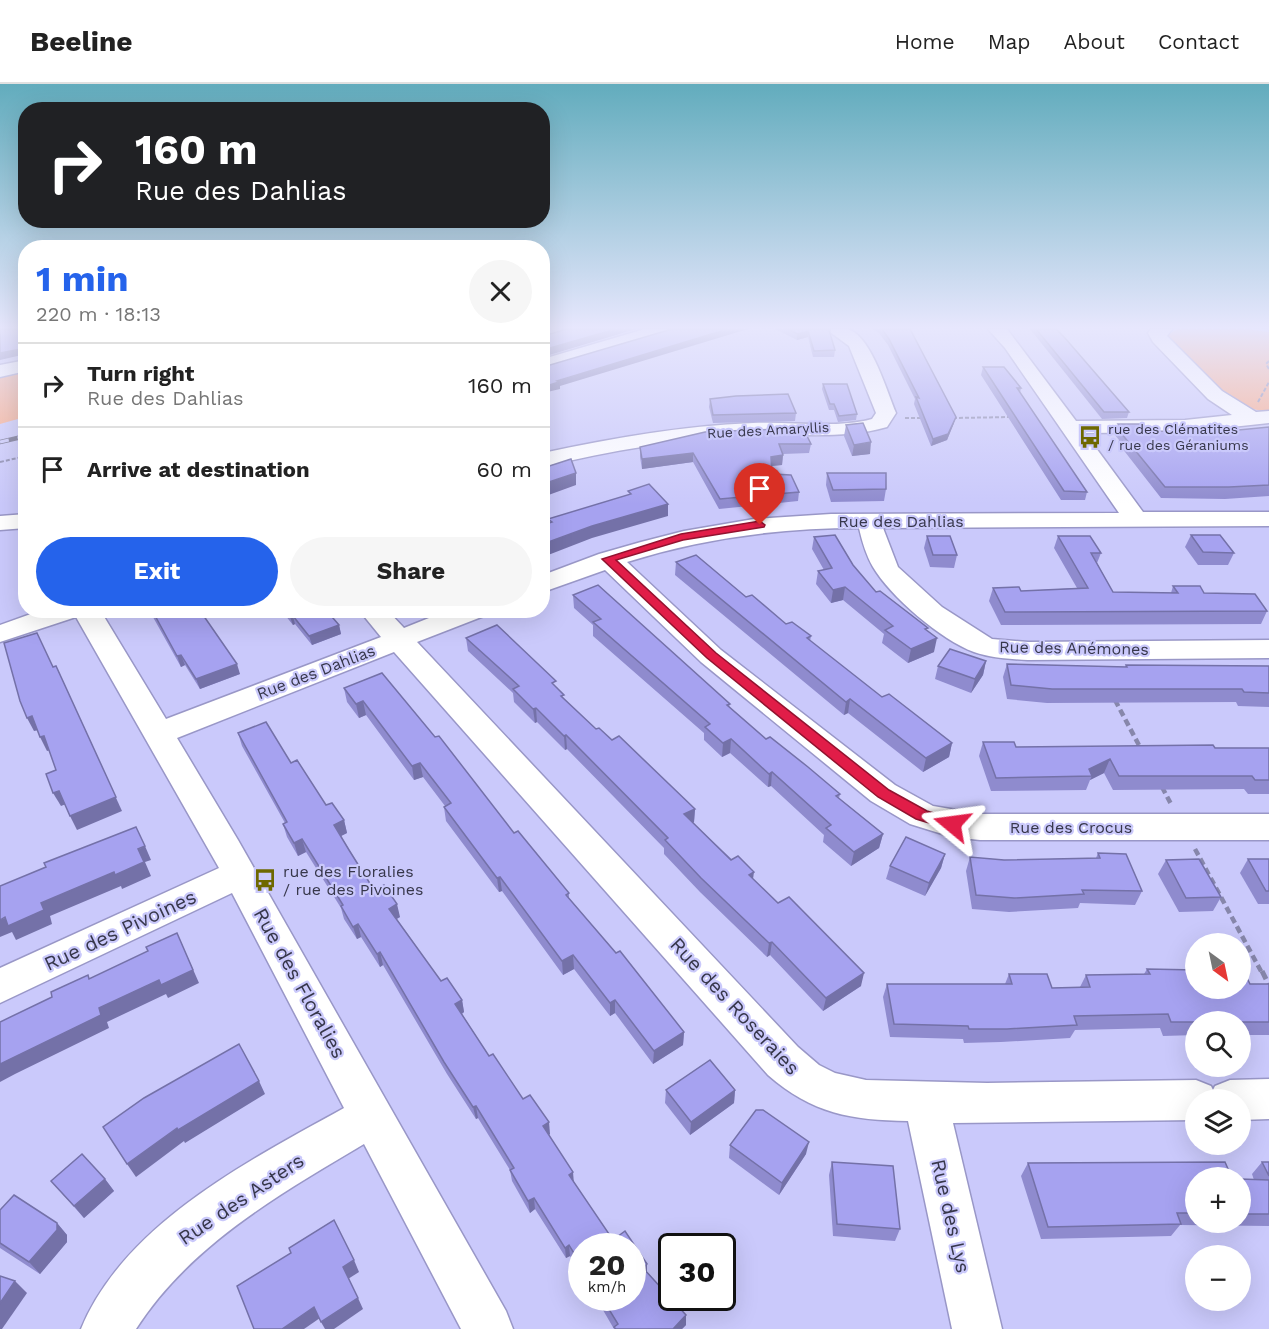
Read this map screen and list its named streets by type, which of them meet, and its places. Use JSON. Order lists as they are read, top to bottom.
{
  "streets": {
    "street": [
      "Rue des Amaryllis",
      "Rue des Dahlias",
      "Rue des Anémones",
      "Rue des Crocus",
      "Rue des Pivoines",
      "Rue des Floralies",
      "Rue des Roseraies",
      "Rue des Asters",
      "Rue des Lys"
    ]
  },
  "crossings": [
    ["Rue des Dahlias", "Rue des Anémones"],
    ["Rue des Dahlias", "Rue des Crocus"],
    ["Rue des Dahlias", "Rue des Floralies"],
    ["Rue des Dahlias", "Rue des Roseraies"],
    ["Rue des Pivoines", "Rue des Floralies"],
    ["Rue des Floralies", "Rue des Asters"],
    ["Rue des Roseraies", "Rue des Lys"]
  ],
  "places": {
    "bus stop": ["rue des Clématites / rue des Géraniums", "rue des Floralies / rue des Pivoines"]
  },
  "north": "bottom right",
  "page": {
    "header": "Beeline",
    "nav": [
      "Home",
      "Map",
      "About",
      "Contact"
    ],
    "turn": ["160 m", "Rue des Dahlias"],
    "heading": ["1 min", "220 m · 18:13"],
    "list": [
      {
        "name": "Turn right",
        "note": "Rue des Dahlias",
        "value": "160 m"
      },
      {
        "name": "Arrive at destination",
        "value": "60 m"
      }
    ],
    "buttons": ["Exit", "Share"],
    "map_buttons": ["+", "−"],
    "speed": "20 km/h",
    "limit": "30"
  }
}
